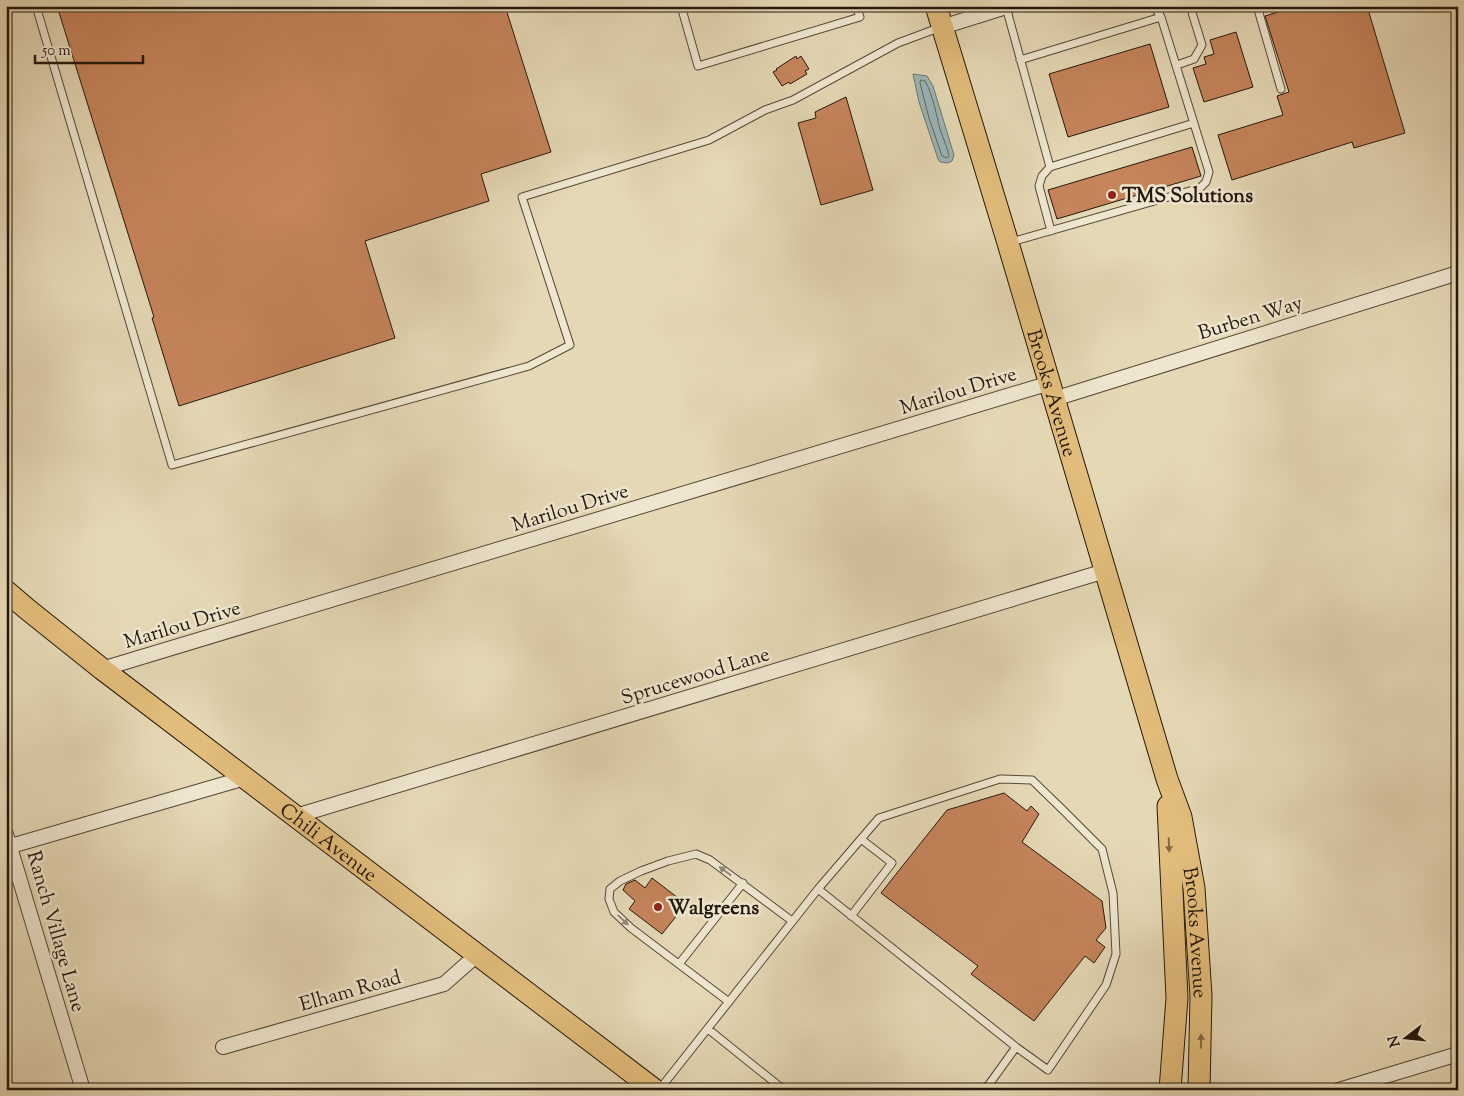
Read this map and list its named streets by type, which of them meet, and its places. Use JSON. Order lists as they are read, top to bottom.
{
  "streets": {
    "main road": ["Brooks Avenue", "Chili Avenue"],
    "street": [
      "Burben Way",
      "Marilou Drive",
      "Sprucewood Lane",
      "Ranch Village Lane",
      "Elham Road"
    ]
  },
  "crossings": [
    ["Burben Way", "Marilou Drive"],
    ["Burben Way", "Brooks Avenue"],
    ["Marilou Drive", "Brooks Avenue"],
    ["Marilou Drive", "Chili Avenue"],
    ["Brooks Avenue", "Sprucewood Lane"],
    ["Sprucewood Lane", "Chili Avenue"],
    ["Chili Avenue", "Ranch Village Lane"],
    ["Chili Avenue", "Elham Road"]
  ],
  "places": ["TMS Solutions", "Walgreens"],
  "scale_bar": "50 m",
  "north": "left"
}
